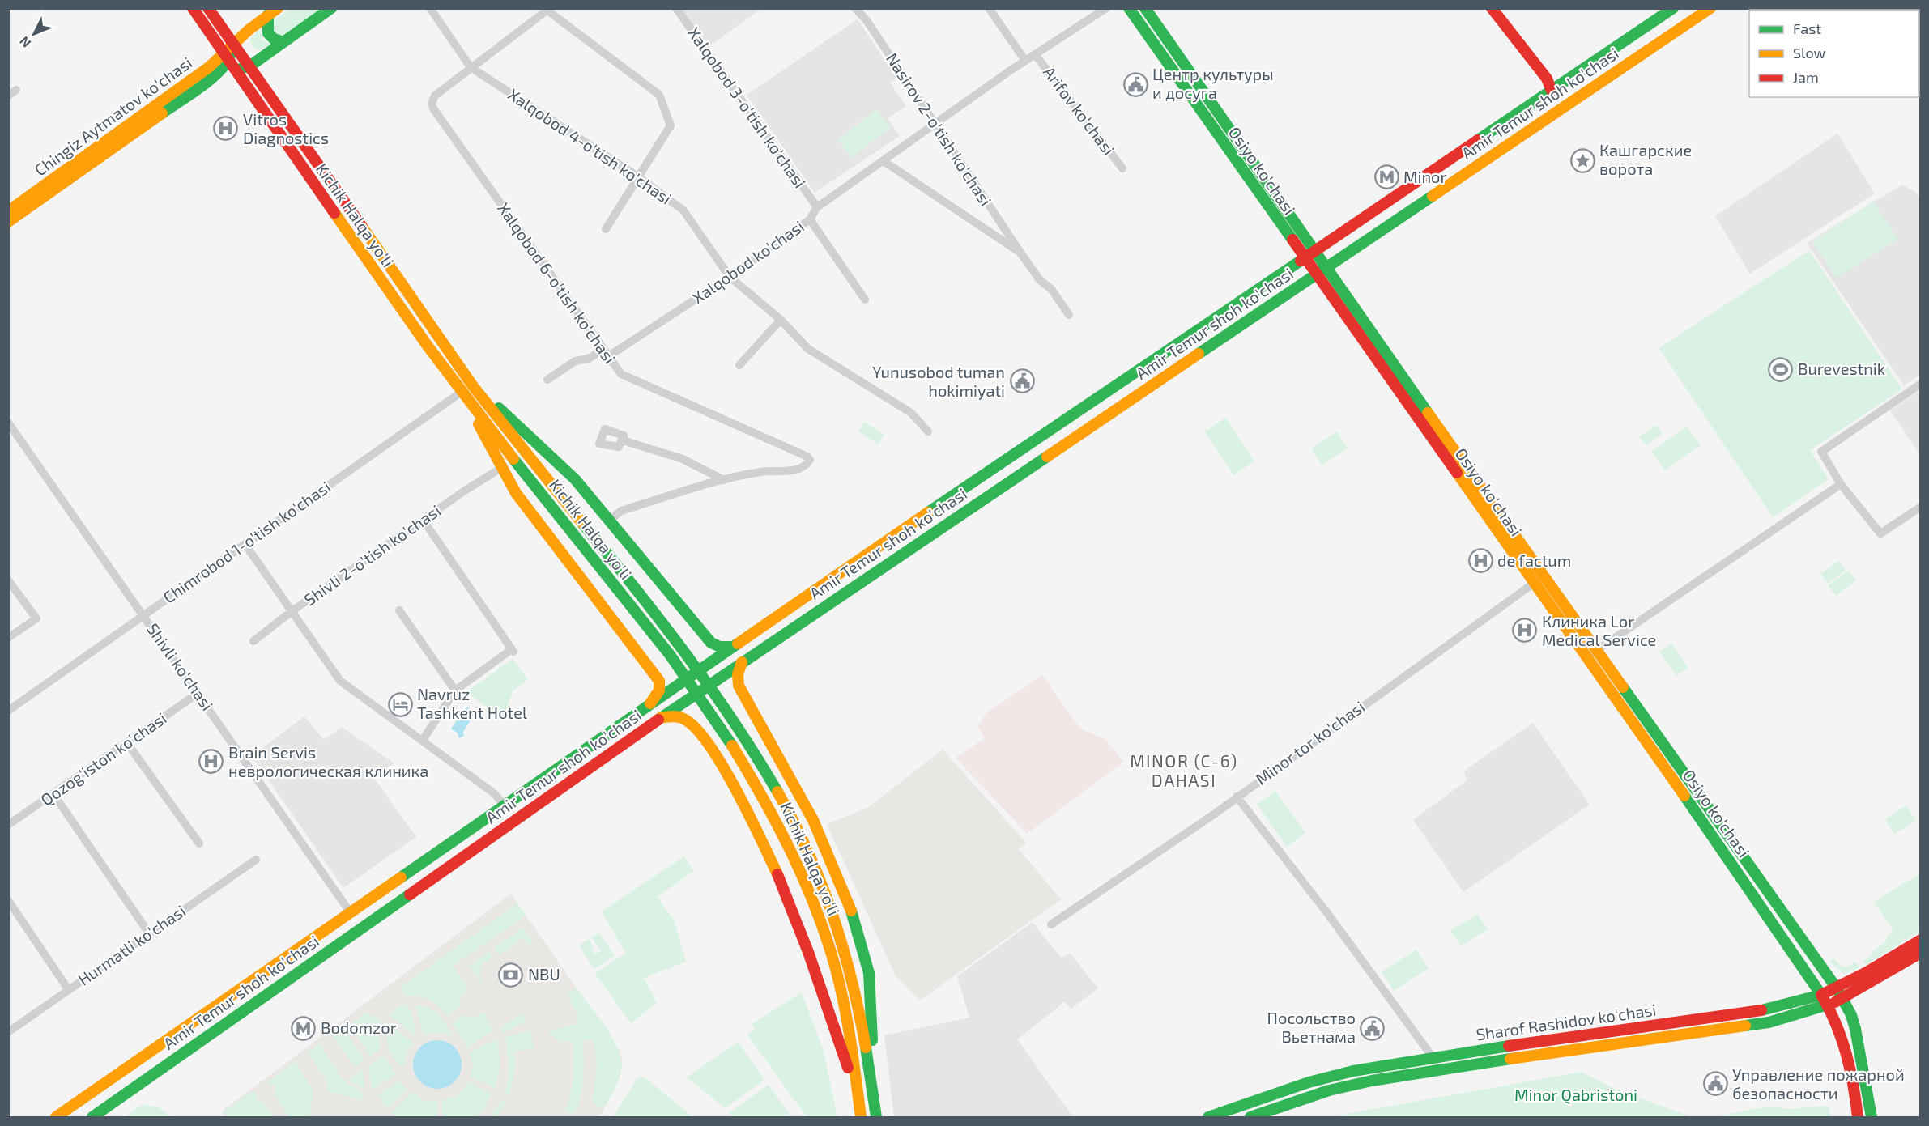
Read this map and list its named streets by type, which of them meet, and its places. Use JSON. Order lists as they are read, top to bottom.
{
  "streets": {
    "main road": [
      "Amir Temur shoh ko'chasi",
      "Chingiz Aytmatov ko'chasi",
      "Osiyo ko'chasi",
      "Kichik Halqa yo'li",
      "Sharof Rashidov ko'chasi"
    ],
    "street": [
      "Xalqobod 3-o'tish ko'chasi",
      "Arifov ko‘chasi",
      "Nasirov 2-o'tish ko'chasi",
      "Xalqobod 4-o'tish ko'chasi",
      "Xalqobod ko'chasi",
      "Xalqobod 6-o'tish ko'chasi",
      "Chimrobod 1-o'tish ko'chasi",
      "Shivli 2-o'tish ko'chasi",
      "Shivli ko'chasi",
      "Minor tor ko'chasi",
      "Qozog'iston ko'chasi",
      "Hurmatli ko'chasi"
    ]
  },
  "crossings": [
    ["Amir Temur shoh ko'chasi", "Osiyo ko'chasi"],
    ["Amir Temur shoh ko'chasi", "Shivli ko'chasi"],
    ["Xalqobod 3-o'tish ko'chasi", "Xalqobod ko'chasi"],
    ["Arifov ko‘chasi", "Xalqobod ko'chasi"],
    ["Chingiz Aytmatov ko'chasi", "Kichik Halqa yo'li"],
    ["Nasirov 2-o'tish ko'chasi", "Xalqobod ko'chasi"],
    ["Xalqobod 4-o'tish ko'chasi", "Xalqobod ko'chasi"],
    ["Xalqobod 4-o'tish ko'chasi", "Xalqobod 6-o'tish ko'chasi"],
    ["Osiyo ko'chasi", "Minor tor ko'chasi"],
    ["Osiyo ko'chasi", "Sharof Rashidov ko'chasi"],
    ["Kichik Halqa yo'li", "Chimrobod 1-o'tish ko'chasi"],
    ["Xalqobod ko'chasi", "Xalqobod 6-o'tish ko'chasi"],
    ["Chimrobod 1-o'tish ko'chasi", "Shivli ko'chasi"],
    ["Shivli ko'chasi", "Qozog'iston ko'chasi"]
  ],
  "districts": ["MINOR (C-6) DAHASI"],
  "parks": ["Minor Qabristoni"],
  "places": {
    "public building": [
      "Центр культуры и досуга",
      "Yunusobod tuman hokimiyati",
      "Посольство Вьетнама",
      "Управление пожарной безопасности"
    ],
    "hospital": [
      "Vitros Diagnostics",
      "de factum",
      "Клиника Lor Medical Service",
      "Brain Servis неврологическая клиника"
    ],
    "place": ["Кашгарские ворота"],
    "metro station": ["Minor", "Bodomzor"],
    "sports": ["Burevestnik"],
    "hotel": ["Navruz Tashkent Hotel"],
    "bank": ["NBU"]
  },
  "legend": ["Fast", "Slow", "Jam"],
  "north": "bottom left"
}
